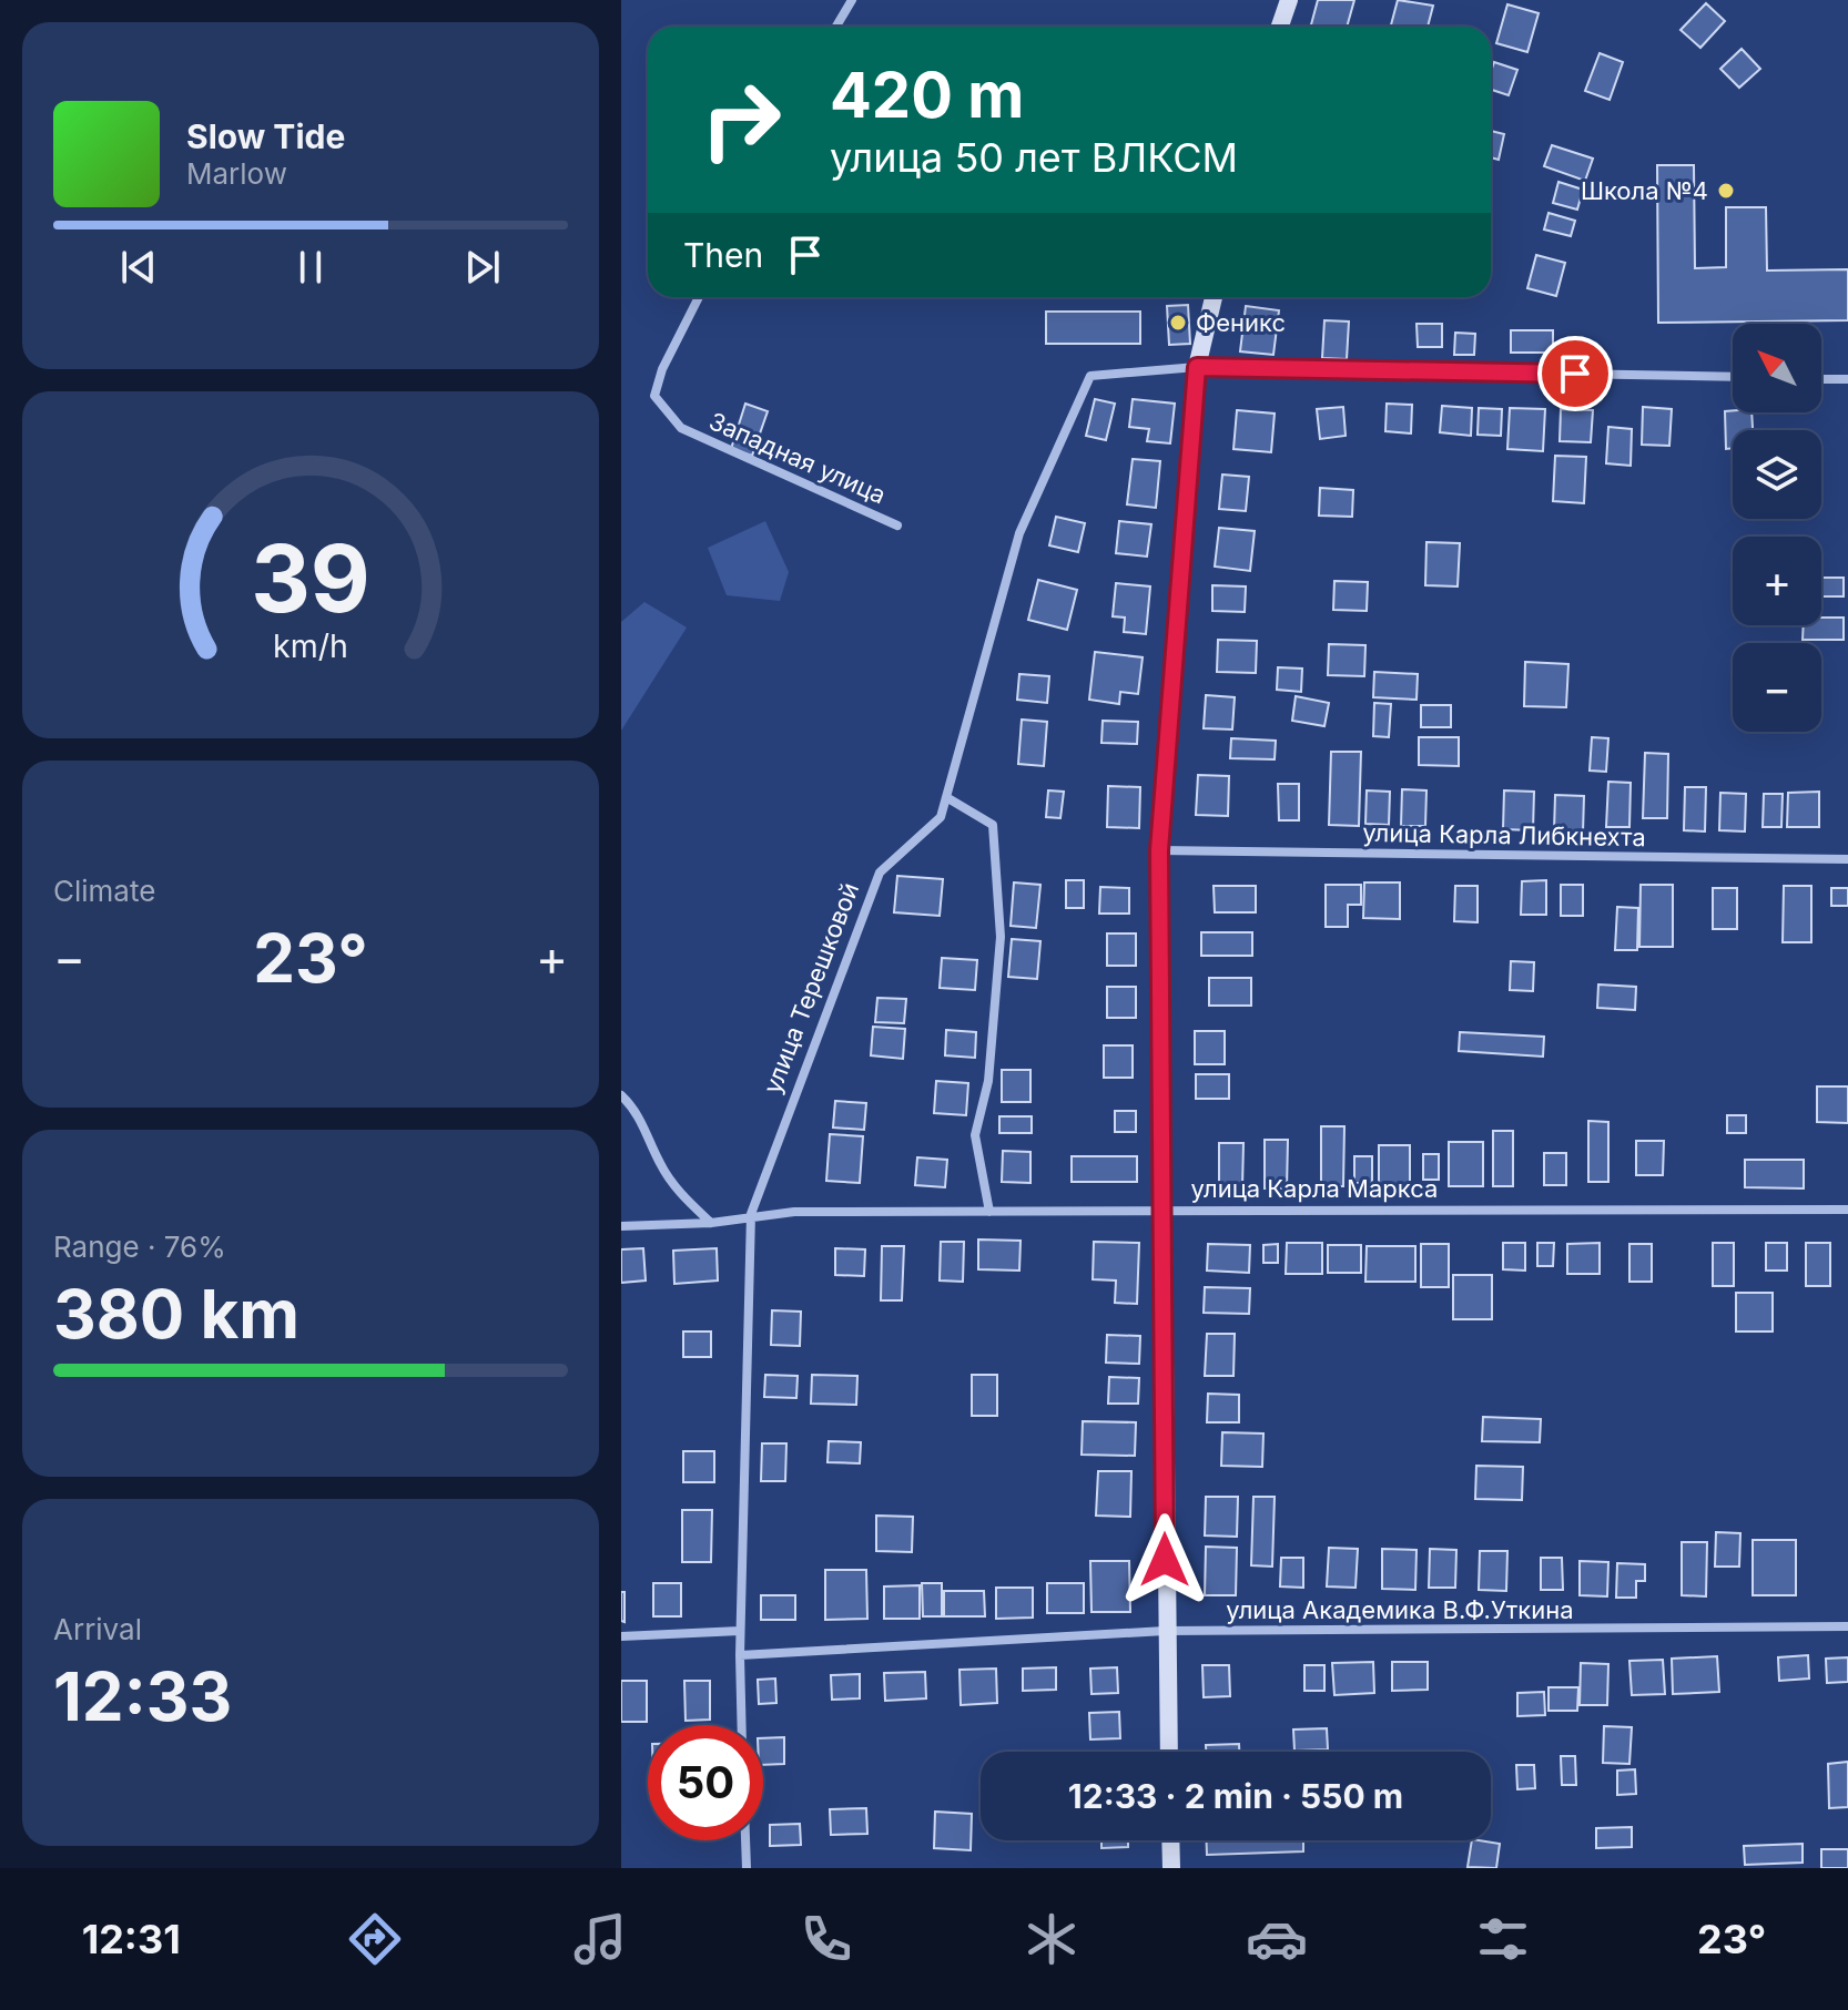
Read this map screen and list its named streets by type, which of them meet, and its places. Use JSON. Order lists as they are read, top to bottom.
{
  "streets": {
    "street": [
      "Западная улица",
      "улица Карла Либкнехта",
      "улица Терешковой",
      "улица Карла Маркса",
      "улица Академика В.Ф.Уткина"
    ]
  },
  "crossings": [
    ["улица Терешковой", "улица Карла Маркса"],
    ["улица Терешковой", "улица Академика В.Ф.Уткина"]
  ],
  "places": ["Школа №4", "Феникс"],
  "north": "top left",
  "page": {
    "turn": ["420 m", "улица 50 лет ВЛКСМ"],
    "song": ["Slow Tide", "Marlow"],
    "then": "Then",
    "map_buttons": ["+", "−"],
    "tile": [
      "Climate",
      ["Range · 76%", "380 km"],
      ["Arrival", "12:33"]
    ],
    "heat": ["−", "23°", "+"],
    "limit": "50",
    "trip": "12:33 · 2 min · 550 m",
    "tabs": ["12:31", "23°"],
    "gauge": ["39", "km/h"]
  }
}
